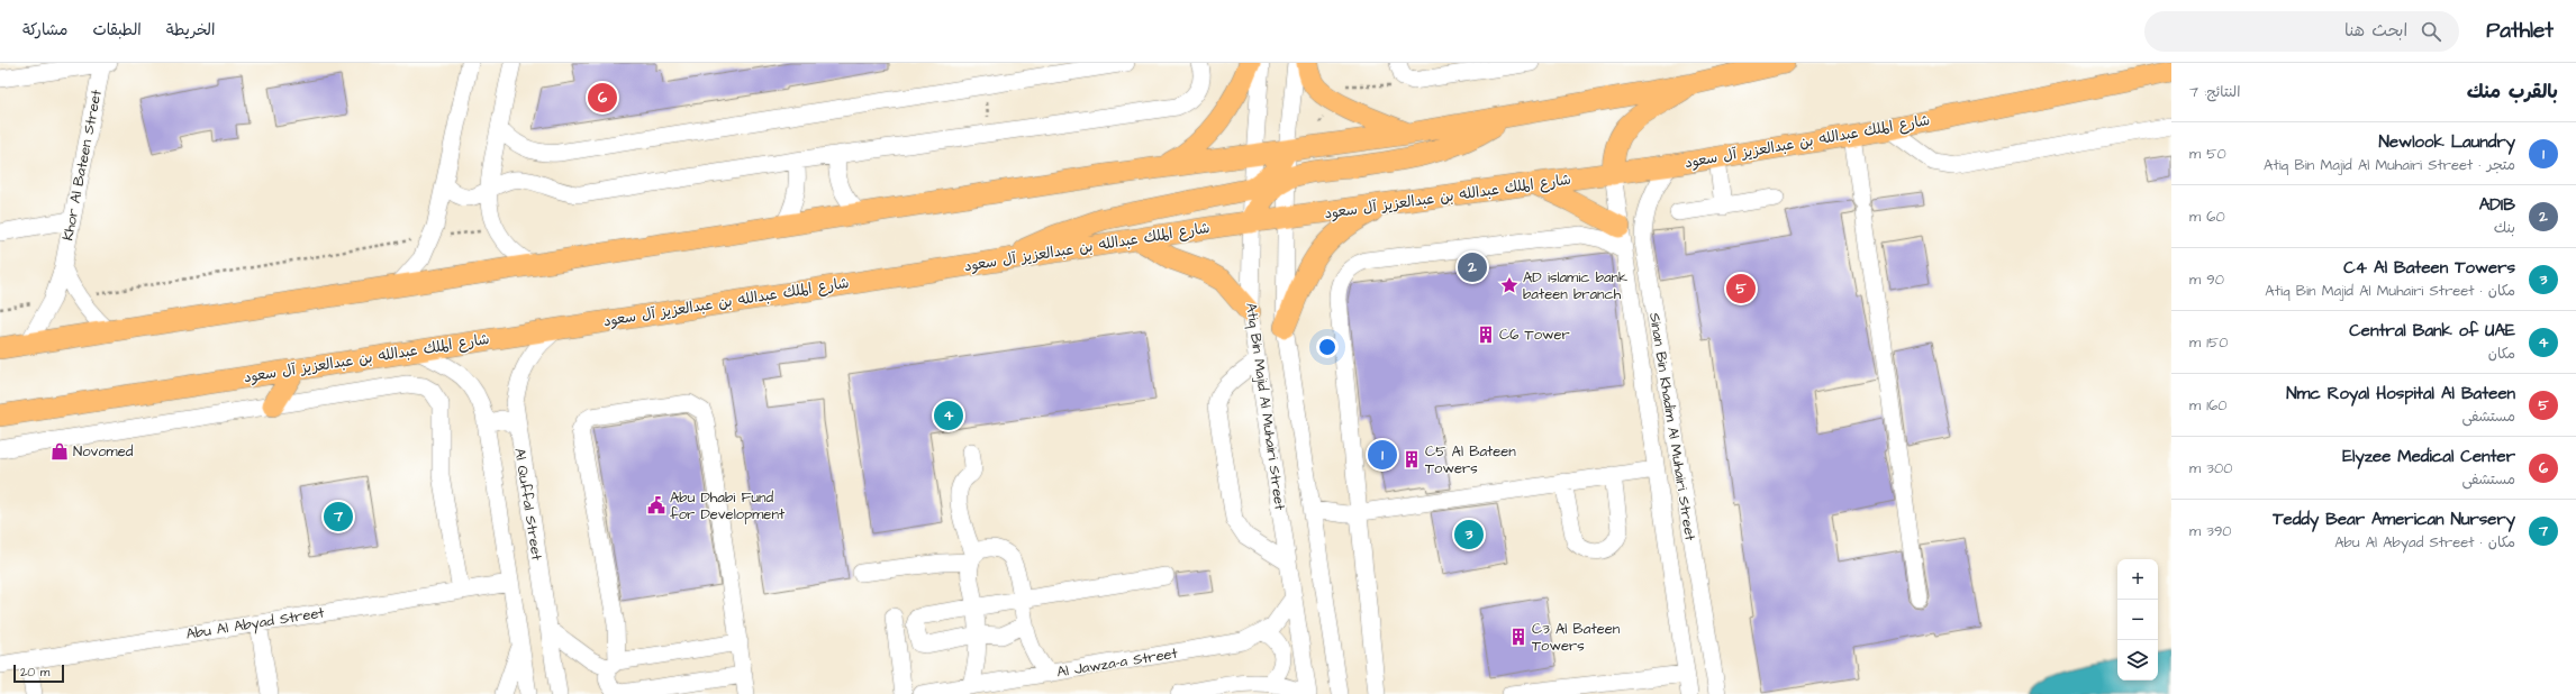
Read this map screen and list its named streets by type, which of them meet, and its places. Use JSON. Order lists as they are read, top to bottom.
{
  "streets": {
    "main road": ["شارع الملك عبدالله بن عبدالعزيز آل سعود"],
    "street": [
      "Khor Al Bateen Street",
      "Atiq Bin Majid Al Muhairi Street",
      "Sinan Bin Khadim Al Muhairi Street",
      "Al Quffal Street",
      "Abu Al Abyad Street",
      "Al Jawza-a Street"
    ]
  },
  "crossings": [
    ["شارع الملك عبدالله بن عبدالعزيز آل سعود", "Atiq Bin Majid Al Muhairi Street"],
    ["شارع الملك عبدالله بن عبدالعزيز آل سعود", "Sinan Bin Khadim Al Muhairi Street"],
    ["شارع الملك عبدالله بن عبدالعزيز آل سعود", "Al Quffal Street"],
    ["Atiq Bin Majid Al Muhairi Street", "Al Jawza-a Street"],
    ["Al Quffal Street", "Abu Al Abyad Street"]
  ],
  "places": {
    "place": ["AD islamic bank bateen branch"],
    "building": ["C6 Tower", "C5 Al Bateen Towers", "C3 Al Bateen Towers"],
    "shop": ["Novomed"],
    "public building": ["Abu Dhabi Fund for Development"]
  },
  "scale_bar": "20 m",
  "page": {
    "header": "Pathlet",
    "search": "ابحث هنا",
    "nav": ["الخريطة", "الطبقات", "مشاركة"],
    "heading": ["بالقرب منك", "النتائج: 7"],
    "pins": [
      "6",
      "2",
      "5",
      "4",
      "1",
      "7",
      "3"
    ],
    "list": [
      {
        "mark": "1",
        "name": "Newlook Laundry",
        "note": "متجر · Atiq Bin Majid Al Muhairi Street",
        "value": "50 m"
      },
      {
        "mark": "2",
        "name": "ADIB",
        "note": "بنك",
        "value": "60 m"
      },
      {
        "mark": "3",
        "name": "C4 Al Bateen Towers",
        "note": "مكان · Atiq Bin Majid Al Muhairi Street",
        "value": "90 m"
      },
      {
        "mark": "4",
        "name": "Central Bank of UAE",
        "note": "مكان",
        "value": "150 m"
      },
      {
        "mark": "5",
        "name": "Nmc Royal Hospital Al Bateen",
        "note": "مستشفى",
        "value": "160 m"
      },
      {
        "mark": "6",
        "name": "Elyzee Medical Center",
        "note": "مستشفى",
        "value": "300 m"
      },
      {
        "mark": "7",
        "name": "Teddy Bear American Nursery",
        "note": "مكان · Abu Al Abyad Street",
        "value": "390 m"
      }
    ],
    "map_buttons": ["+", "−"],
    "scale": "20 m"
  }
}
